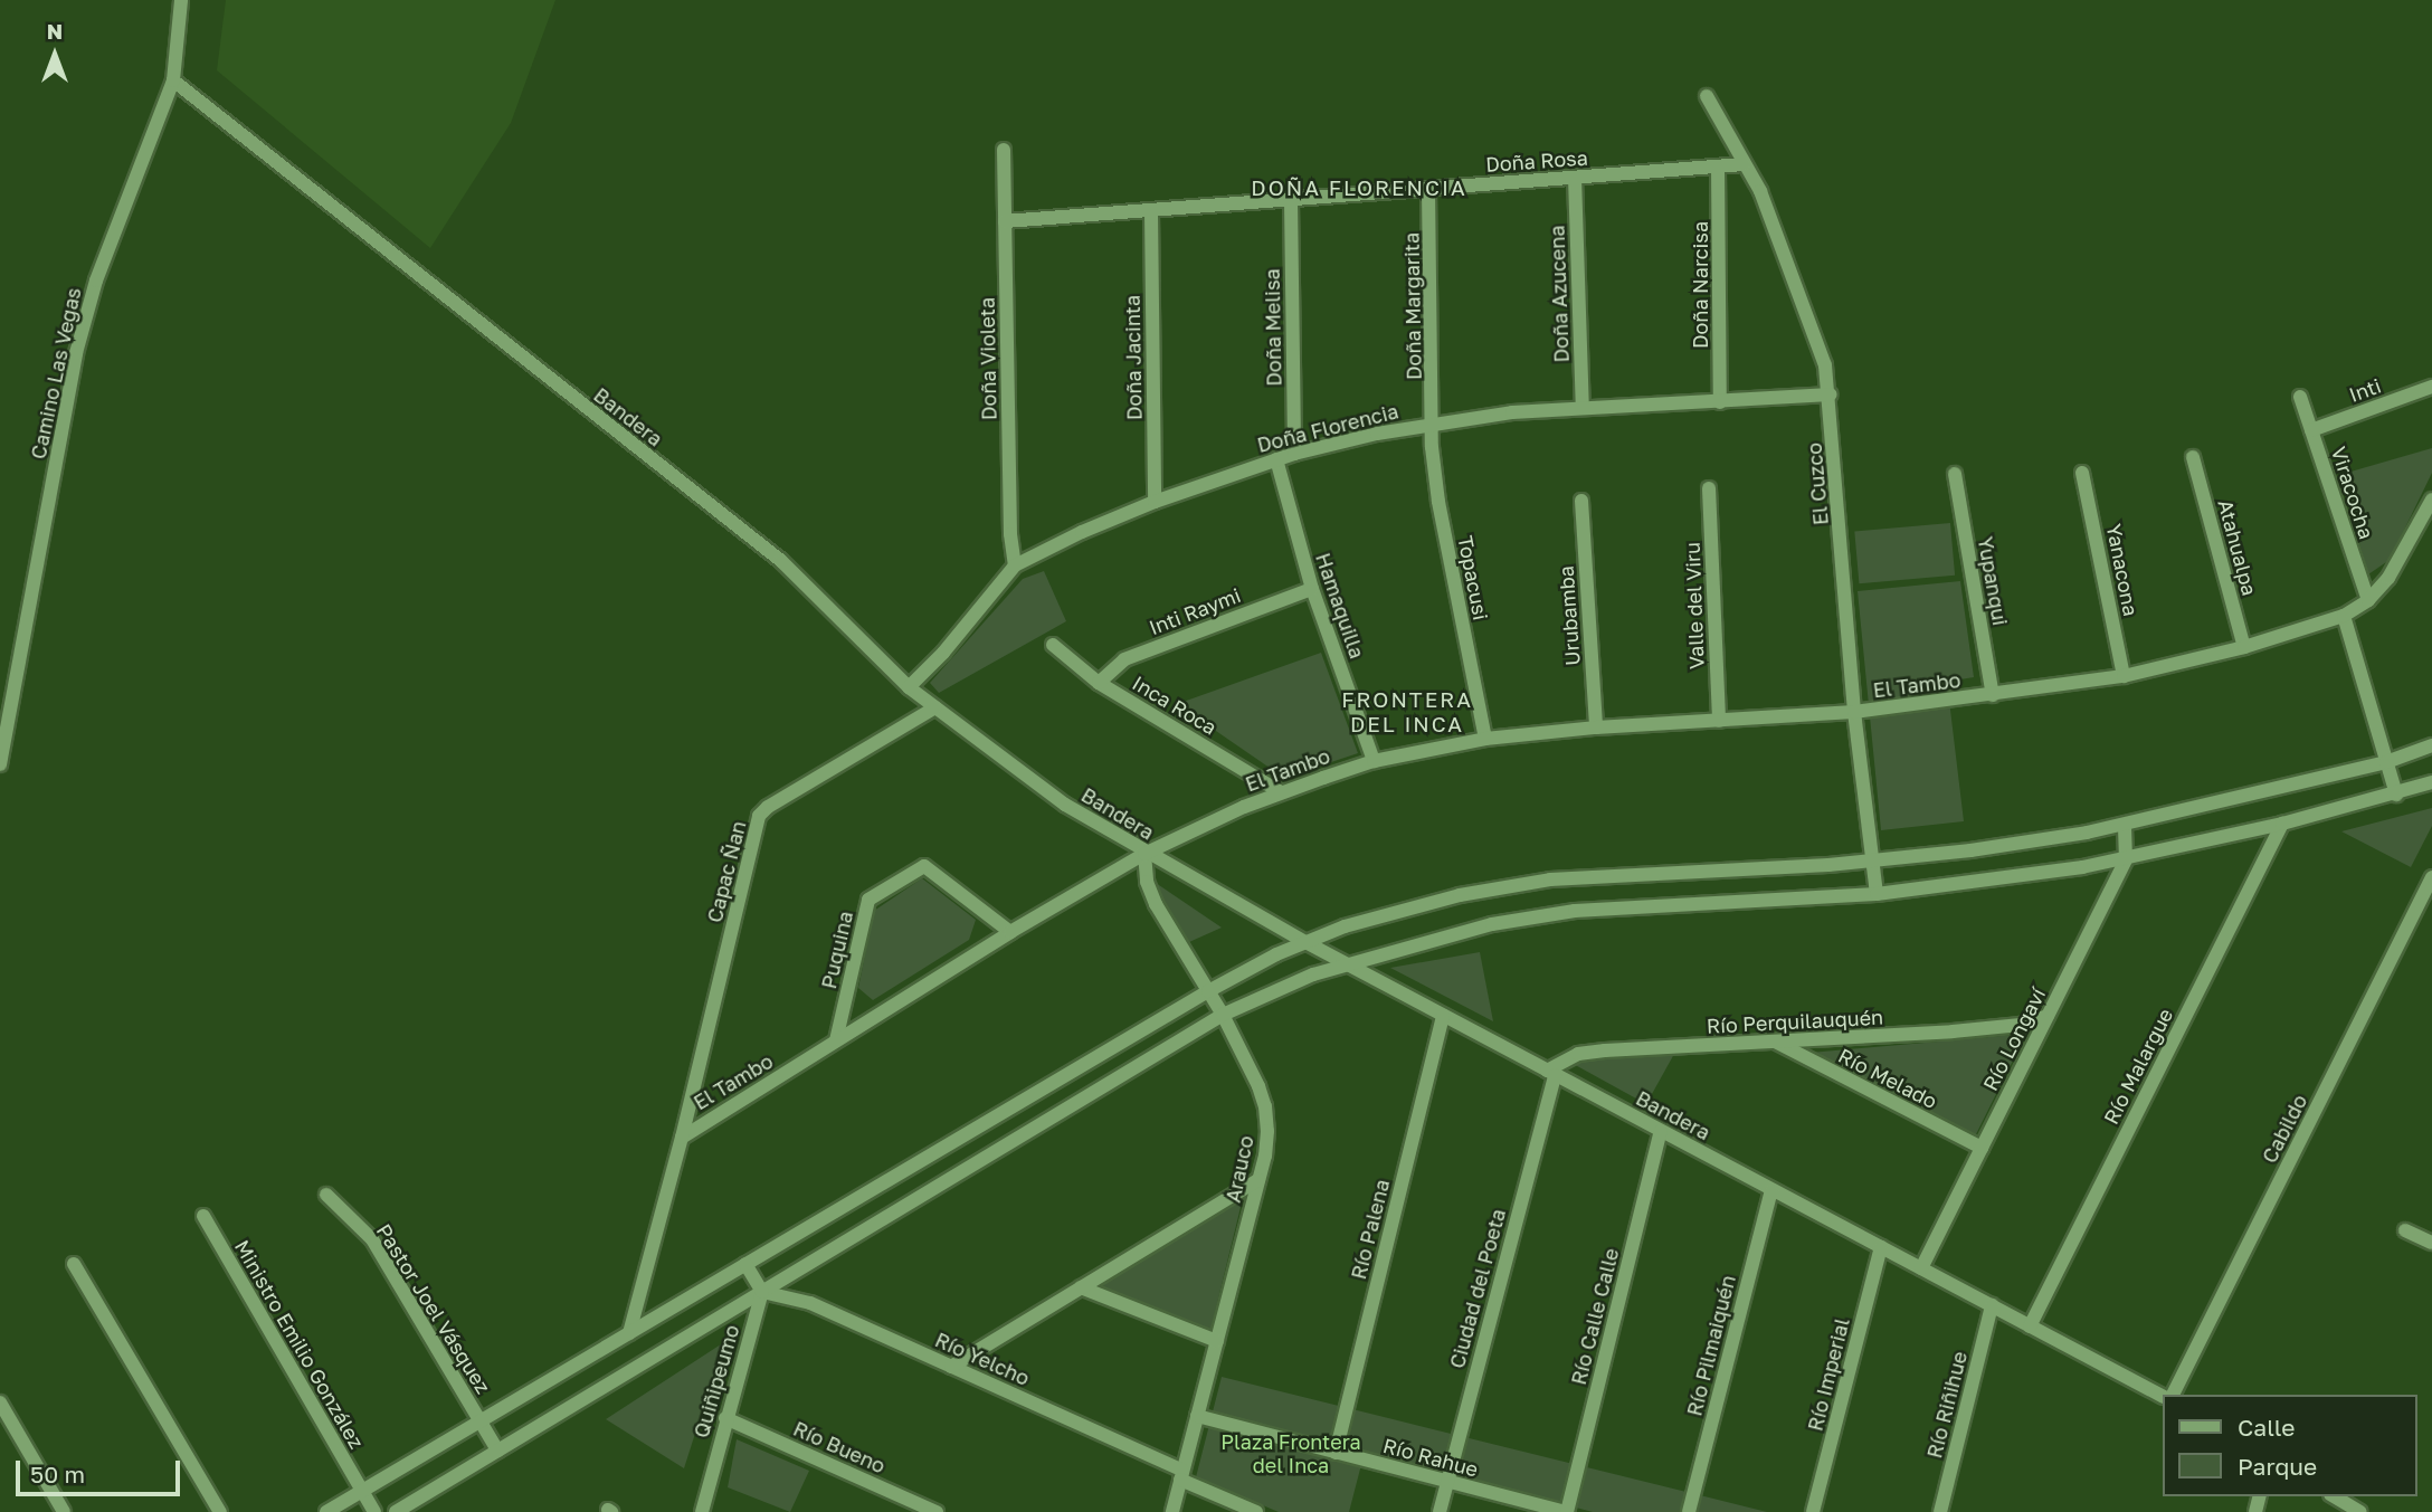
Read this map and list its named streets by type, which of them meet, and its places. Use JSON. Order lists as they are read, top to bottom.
{
  "streets": {
    "street": [
      "Doña Rosa",
      "Doña Narcisa",
      "Doña Azucena",
      "Doña Margarita",
      "Doña Melisa",
      "Doña Jacinta",
      "Doña Violeta",
      "Camino Las Vegas",
      "Inti",
      "Bandera",
      "Doña Florencia",
      "El Cuzco",
      "Viracocha",
      "Atahualpa",
      "Yanacona",
      "Topacusi",
      "Yupanqui",
      "Hamaquilla",
      "Valle del Viru",
      "Inti Raymi",
      "Urubamba",
      "El Tambo",
      "Inca Roca",
      "Capac Ñan",
      "Puquina",
      "Río Perquilauquén",
      "Río Longaví",
      "Río Malargue",
      "Río Melado",
      "Cabildo",
      "Arauco",
      "Río Palena",
      "Ciudad del Poeta",
      "Pastor Joel Vásquez",
      "Río Calle Calle",
      "Ministro Emilio González",
      "Río Pilmaiquén",
      "Río Yelcho",
      "Río Imperial",
      "Quiñipeumo",
      "Río Riñihue",
      "Río Bueno",
      "Río Rahue"
    ]
  },
  "crossings": [
    ["Doña Rosa", "Doña Narcisa"],
    ["Doña Rosa", "Doña Azucena"],
    ["Doña Rosa", "Doña Margarita"],
    ["Doña Rosa", "Doña Melisa"],
    ["Doña Rosa", "Doña Jacinta"],
    ["Doña Rosa", "Doña Violeta"],
    ["Doña Rosa", "El Cuzco"],
    ["Doña Narcisa", "Doña Florencia"],
    ["Doña Azucena", "Doña Florencia"],
    ["Doña Margarita", "Doña Florencia"],
    ["Doña Margarita", "Topacusi"],
    ["Doña Melisa", "Doña Florencia"],
    ["Doña Jacinta", "Doña Florencia"],
    ["Doña Violeta", "Doña Florencia"],
    ["Camino Las Vegas", "Bandera"],
    ["Inti", "Viracocha"],
    ["Bandera", "Doña Florencia"],
    ["Bandera", "El Tambo"],
    ["Bandera", "Capac Ñan"],
    ["Bandera", "Río Perquilauquén"],
    ["Bandera", "Río Longaví"],
    ["Bandera", "Río Malargue"],
    ["Bandera", "Arauco"],
    ["Bandera", "Río Palena"],
    ["Bandera", "Ciudad del Poeta"],
    ["Bandera", "Río Calle Calle"],
    ["Bandera", "Río Pilmaiquén"],
    ["Bandera", "Río Imperial"],
    ["Bandera", "Río Riñihue"],
    ["Doña Florencia", "El Cuzco"],
    ["Doña Florencia", "Topacusi"],
    ["Doña Florencia", "Hamaquilla"],
    ["El Cuzco", "El Tambo"],
    ["Viracocha", "El Tambo"],
    ["Atahualpa", "El Tambo"],
    ["Yanacona", "El Tambo"],
    ["Topacusi", "El Tambo"],
    ["Yupanqui", "El Tambo"],
    ["Hamaquilla", "Inti Raymi"],
    ["Hamaquilla", "El Tambo"],
    ["Valle del Viru", "El Tambo"],
    ["Inti Raymi", "Inca Roca"],
    ["Urubamba", "El Tambo"],
    ["El Tambo", "Inca Roca"],
    ["El Tambo", "Capac Ñan"],
    ["El Tambo", "Puquina"],
    ["El Tambo", "Arauco"],
    ["Río Perquilauquén", "Río Longaví"],
    ["Río Perquilauquén", "Río Melado"],
    ["Río Perquilauquén", "Ciudad del Poeta"],
    ["Río Longaví", "Río Melado"],
    ["Arauco", "Río Yelcho"],
    ["Arauco", "Río Rahue"],
    ["Río Palena", "Río Rahue"],
    ["Ciudad del Poeta", "Río Rahue"],
    ["Río Calle Calle", "Río Rahue"],
    ["Río Yelcho", "Quiñipeumo"],
    ["Quiñipeumo", "Río Bueno"]
  ],
  "districts": ["DOÑA FLORENCIA", "FRONTERA DEL INCA"],
  "parks": ["Plaza Frontera del Inca"],
  "legend": ["Calle", "Parque"],
  "scale_bar": "50 m",
  "north": "top"
}
